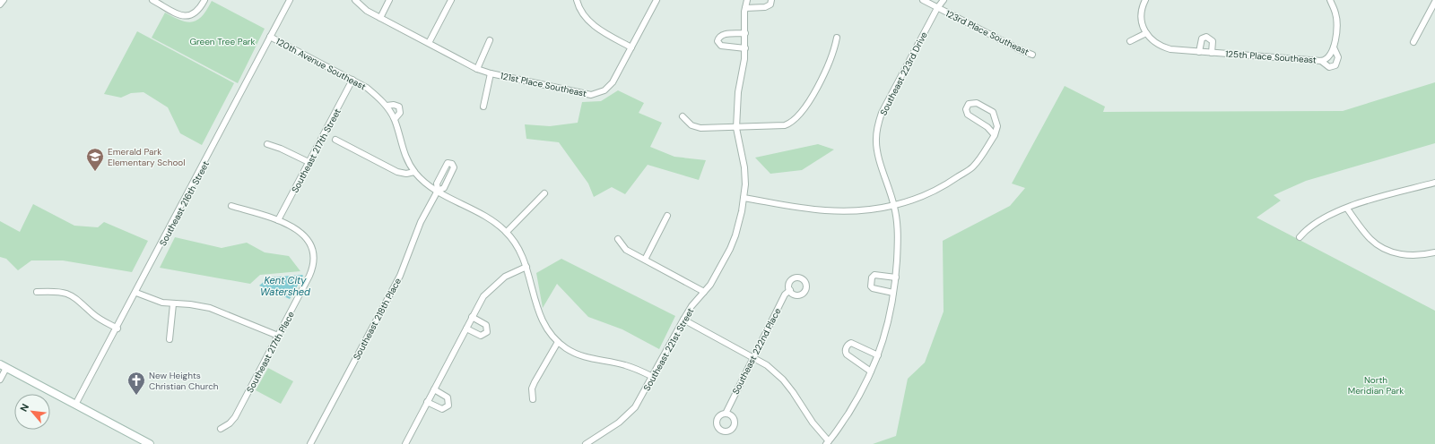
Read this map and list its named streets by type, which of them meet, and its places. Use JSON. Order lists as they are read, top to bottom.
{
  "streets": {
    "street": [
      "123rd Place Southeast",
      "125th Place Southeast",
      "120th Avenue Southeast",
      "Southeast 223rd Drive",
      "121st Place Southeast",
      "Southeast 217th Street",
      "Southeast 216th Street",
      "Southeast 218th Place",
      "Southeast 221st Street",
      "Southeast 222nd Place",
      "Southeast 217th Place"
    ]
  },
  "crossings": [
    ["123rd Place Southeast", "Southeast 223rd Drive"],
    ["120th Avenue Southeast", "Southeast 217th Street"],
    ["120th Avenue Southeast", "Southeast 216th Street"],
    ["120th Avenue Southeast", "Southeast 218th Place"],
    ["120th Avenue Southeast", "Southeast 221st Street"],
    ["Southeast 217th Street", "Southeast 217th Place"]
  ],
  "water": ["Kent City Watershed"],
  "parks": ["Green Tree Park", "North Meridian Park"],
  "places": {
    "school or university": ["Emerald Park Elementary School"],
    "church": ["New Heights Christian Church"]
  },
  "north": "top left"
}
